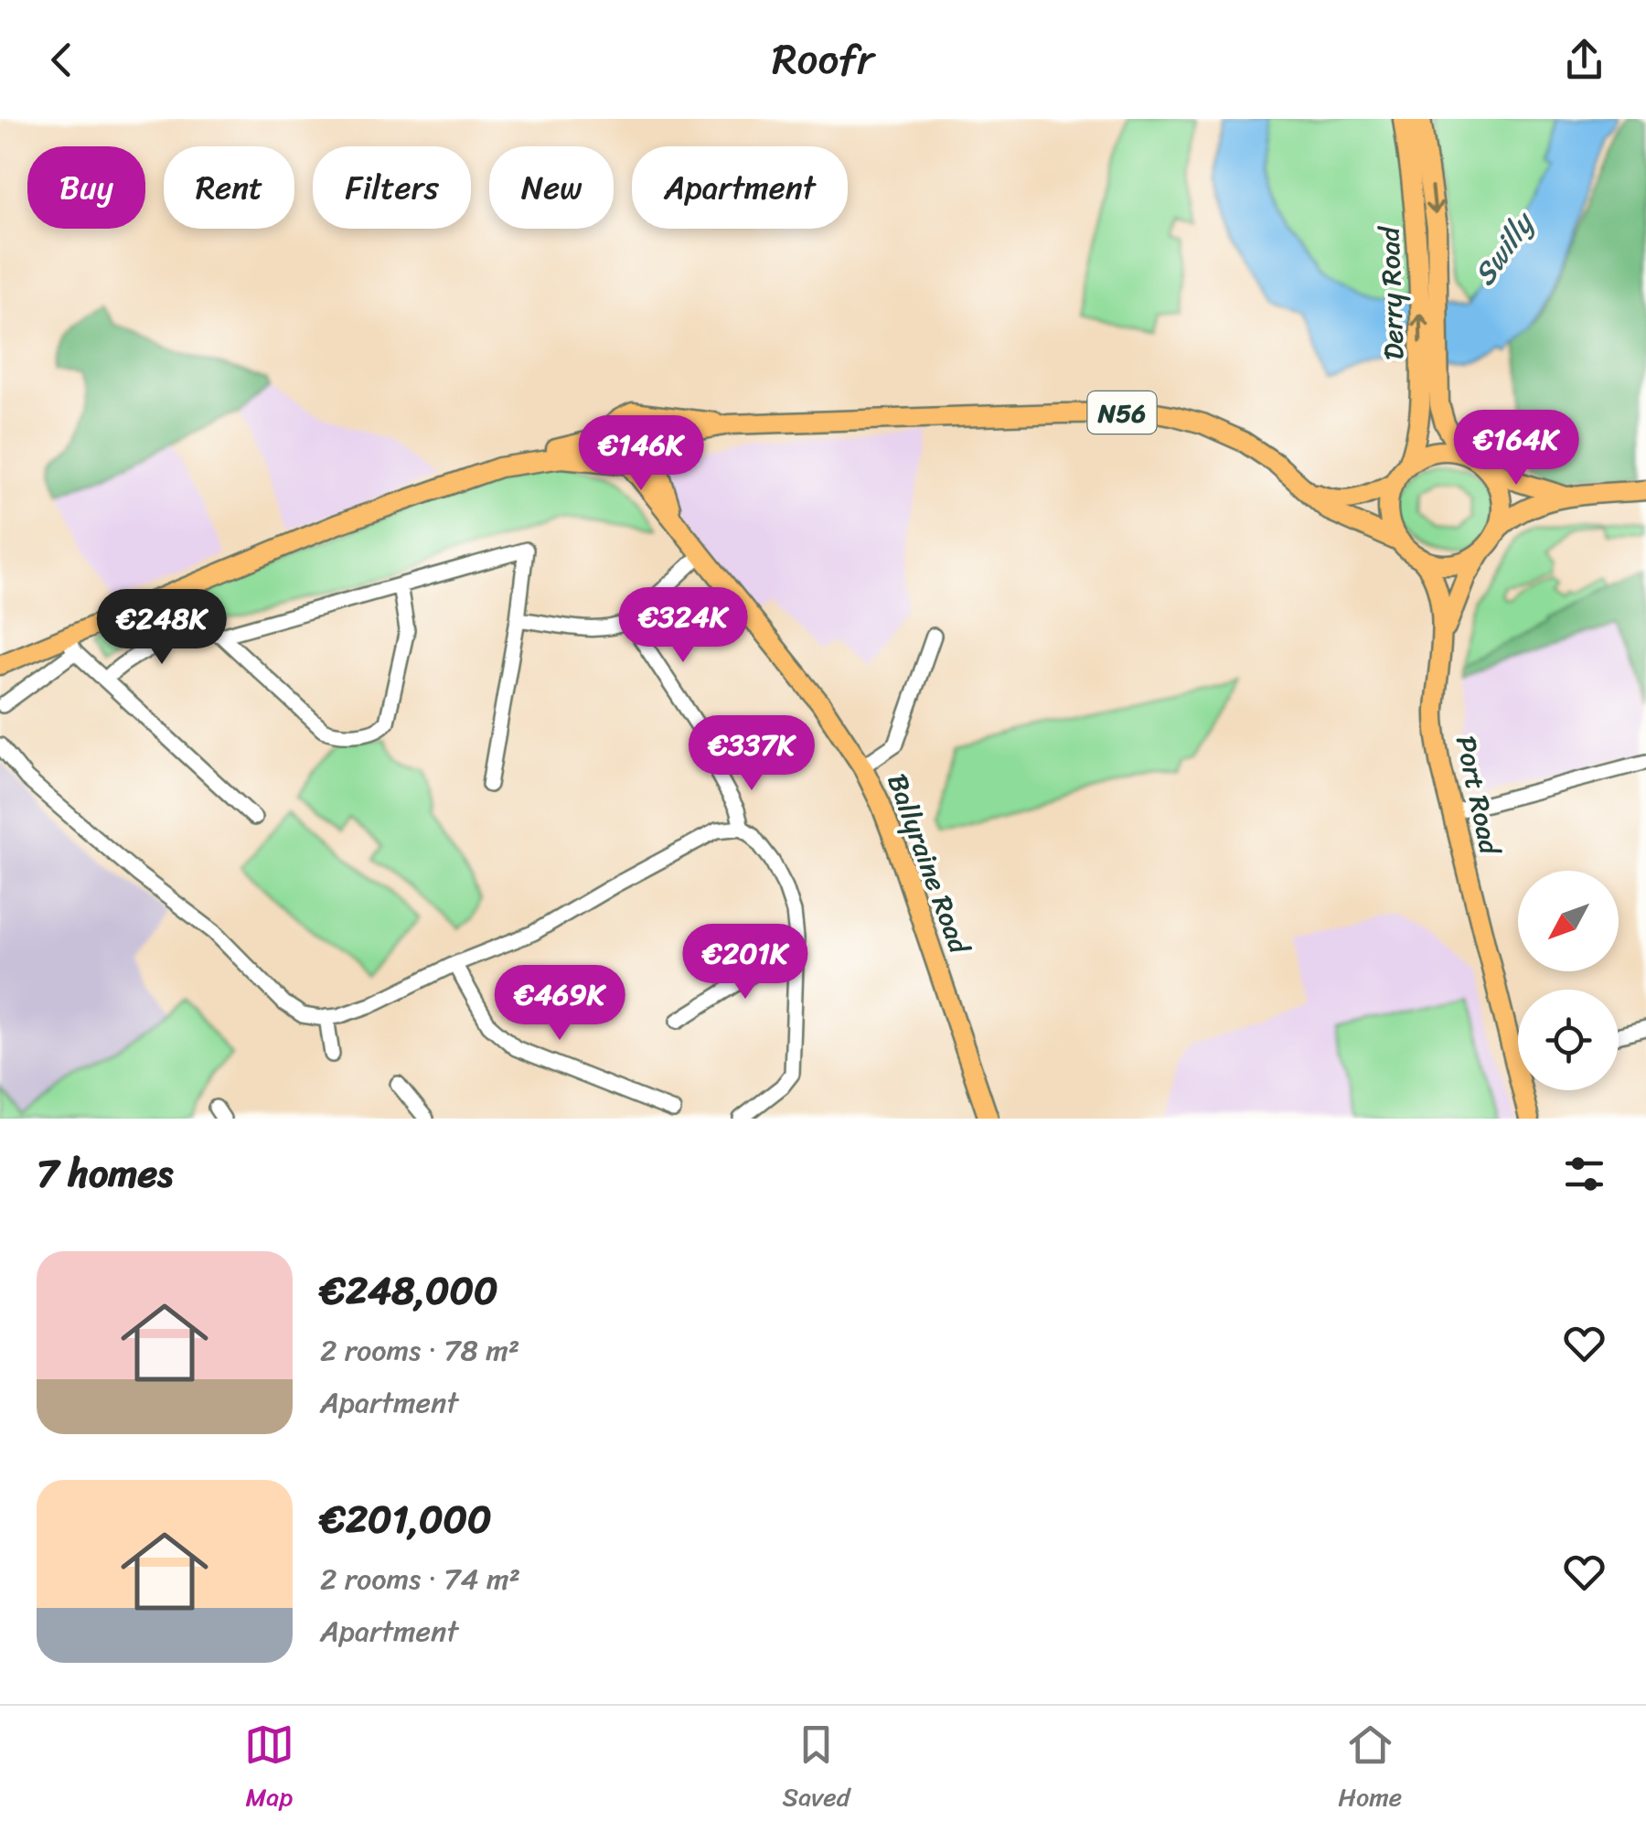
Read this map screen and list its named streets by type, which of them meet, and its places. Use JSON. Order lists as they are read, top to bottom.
{
  "streets": {
    "main road": [
      "Derry Road",
      "N56",
      "Port Road",
      "Ballyraine Road"
    ]
  },
  "crossings": [
    ["Derry Road", "N56"],
    ["N56", "Ballyraine Road"]
  ],
  "water": ["Swilly"],
  "north": "bottom left",
  "page": {
    "header": "Roofr",
    "chip": [
      "Buy",
      "Rent",
      "Filters",
      "New",
      "Apartment"
    ],
    "price": [
      "€164K",
      "€146K",
      "€324K",
      "€248K",
      "€337K",
      "€201K",
      "€469K"
    ],
    "heading": "7 homes",
    "list": [
      {
        "name": "€248,000",
        "note": "2 rooms · 78 m² · Apartment"
      },
      {
        "name": "€201,000",
        "note": "2 rooms · 74 m² · Apartment"
      }
    ],
    "tabs": ["Map", "Saved", "Home"]
  }
}
